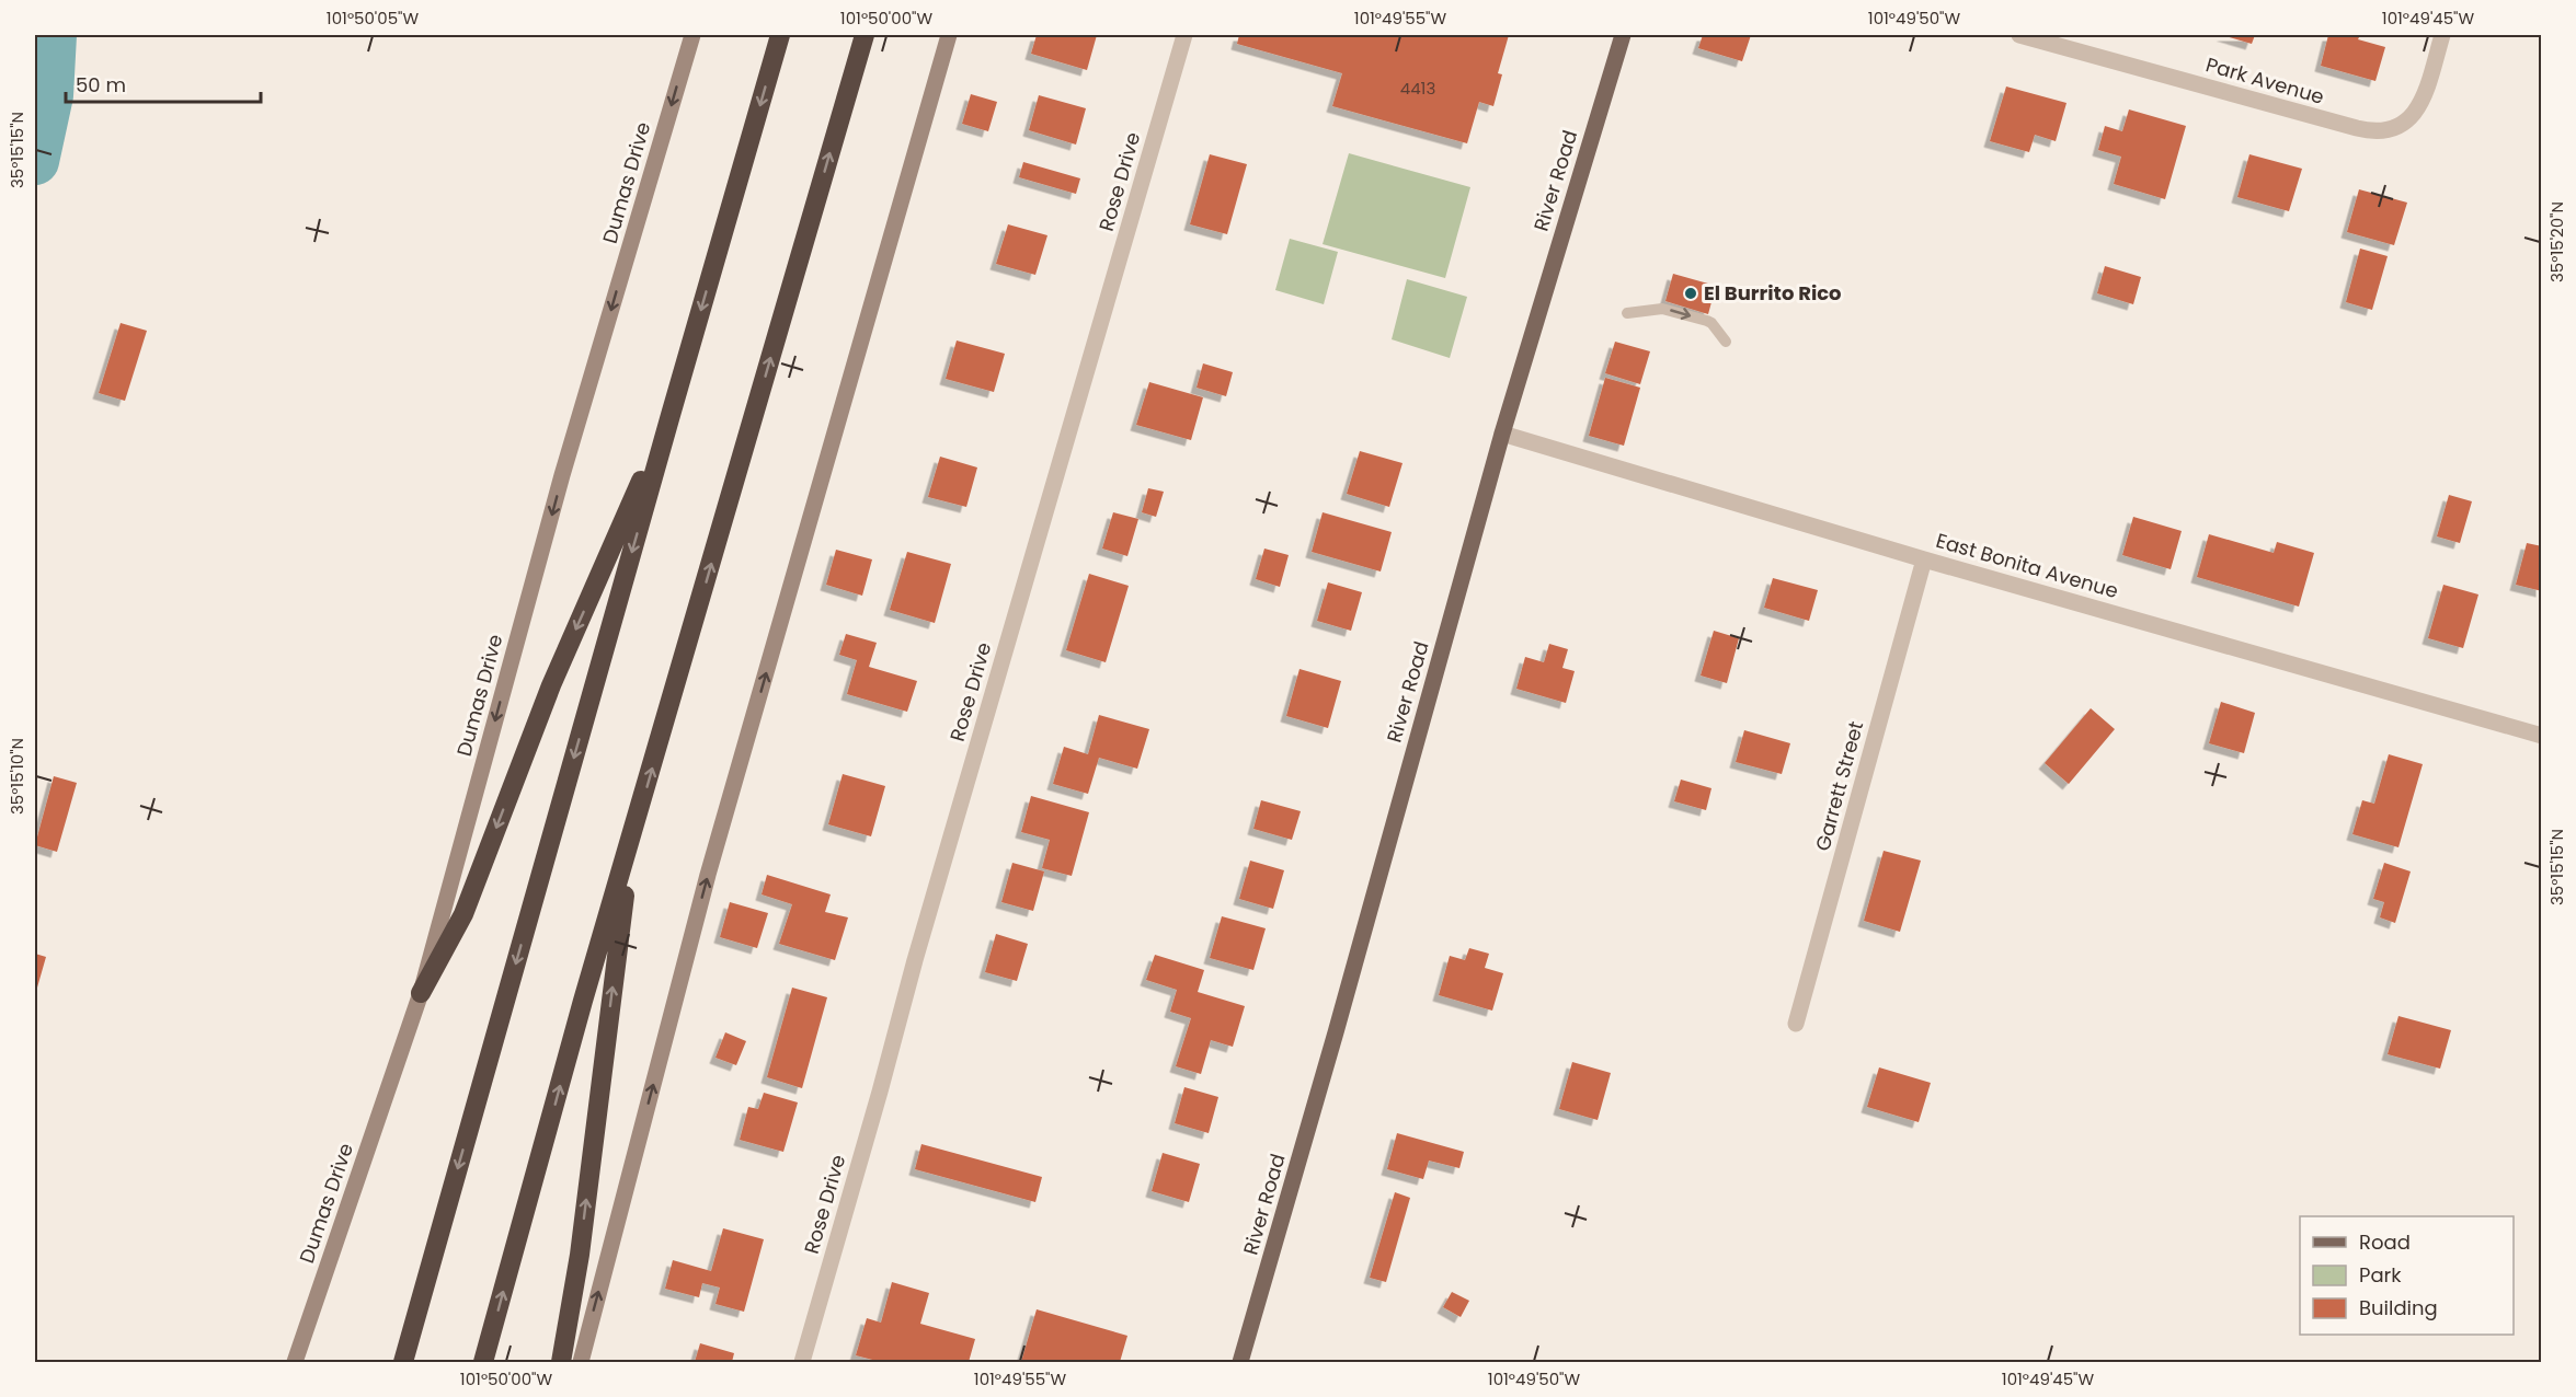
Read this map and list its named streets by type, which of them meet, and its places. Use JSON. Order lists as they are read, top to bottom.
{
  "streets": {
    "main road": ["River Road", "Dumas Drive"],
    "street": [
      "Park Avenue",
      "Rose Drive",
      "East Bonita Avenue",
      "Garrett Street"
    ]
  },
  "crossings": [
    ["River Road", "East Bonita Avenue"],
    ["East Bonita Avenue", "Garrett Street"]
  ],
  "one_way": ["Dumas Drive"],
  "places": ["El Burrito Rico"],
  "house_numbers": ["4413"],
  "legend": ["Road", "Park", "Building"],
  "scale_bar": "50 m",
  "coordinates": [
    "101°50'05\"W",
    "101°50'00\"W",
    "101°49'55\"W",
    "101°49'50\"W",
    "101°49'45\"W",
    "35°15'15\"N",
    "35°15'20\"N",
    "35°15'10\"N"
  ]
}
